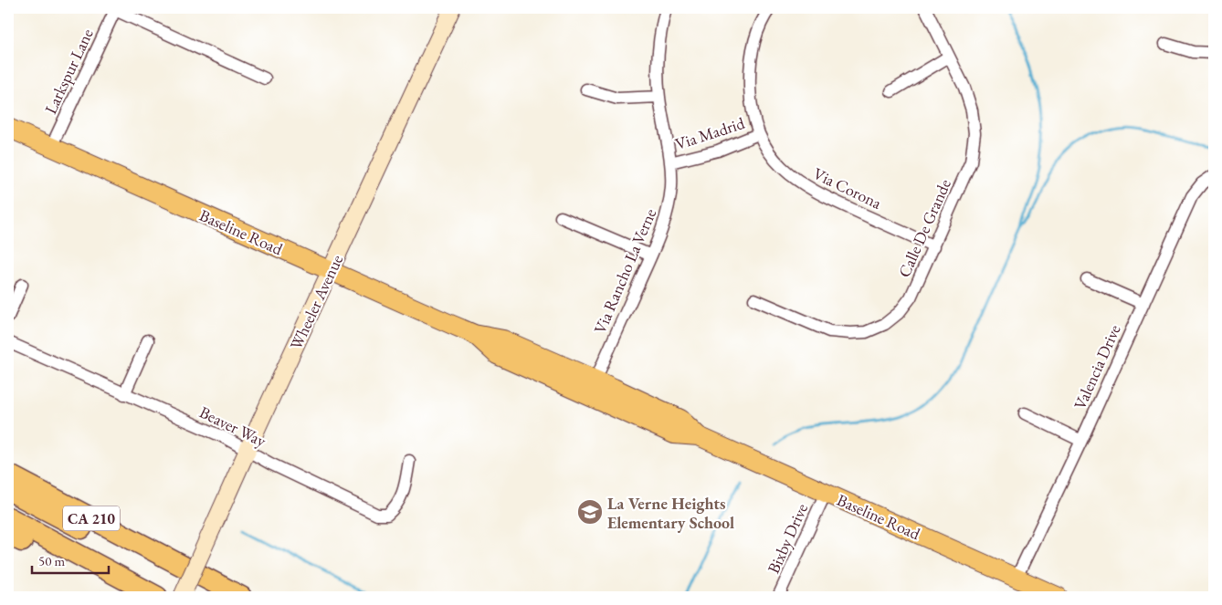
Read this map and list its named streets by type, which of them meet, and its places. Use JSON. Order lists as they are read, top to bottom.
{
  "streets": {
    "highway": ["CA 210"],
    "main road": ["Baseline Road", "Wheeler Avenue"],
    "street": [
      "Larkspur Lane",
      "Via Madrid",
      "Via Corona",
      "Calle De Grande",
      "Via Rancho La Verne",
      "Valencia Drive",
      "Beaver Way",
      "Bixby Drive"
    ]
  },
  "crossings": [
    ["Larkspur Lane", "Baseline Road"],
    ["Via Madrid", "Via Corona"],
    ["Via Madrid", "Via Rancho La Verne"],
    ["Via Corona", "Calle De Grande"],
    ["Baseline Road", "Via Rancho La Verne"],
    ["Baseline Road", "Wheeler Avenue"],
    ["Baseline Road", "Valencia Drive"],
    ["Baseline Road", "Bixby Drive"],
    ["Wheeler Avenue", "Beaver Way"]
  ],
  "places": {
    "school or university": ["La Verne Heights Elementary School"]
  },
  "scale_bar": "50 m"
}
